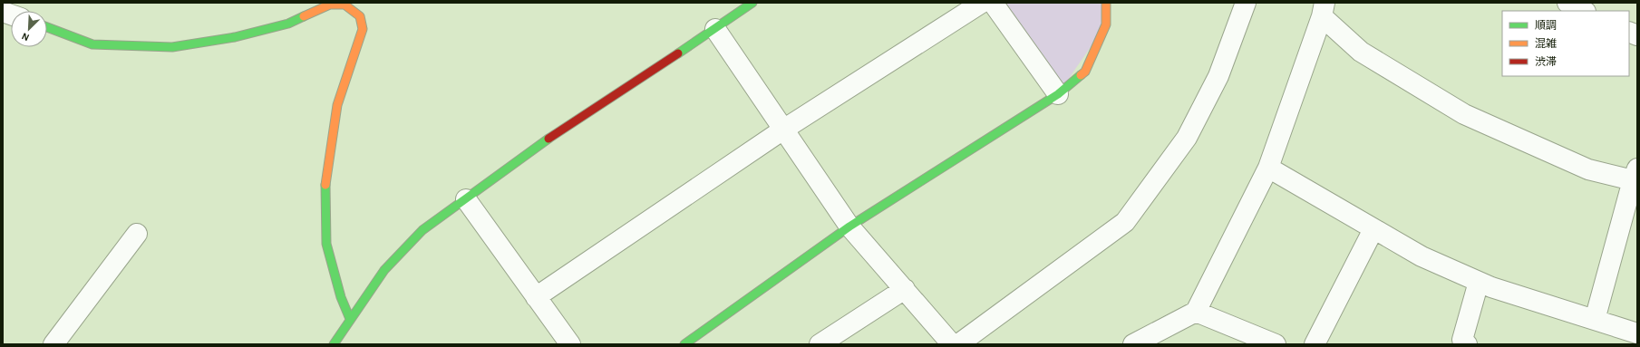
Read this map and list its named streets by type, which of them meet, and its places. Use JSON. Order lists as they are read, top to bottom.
{
  "legend": ["順調", "混雑", "渋滞"],
  "north": "bottom left"
}
